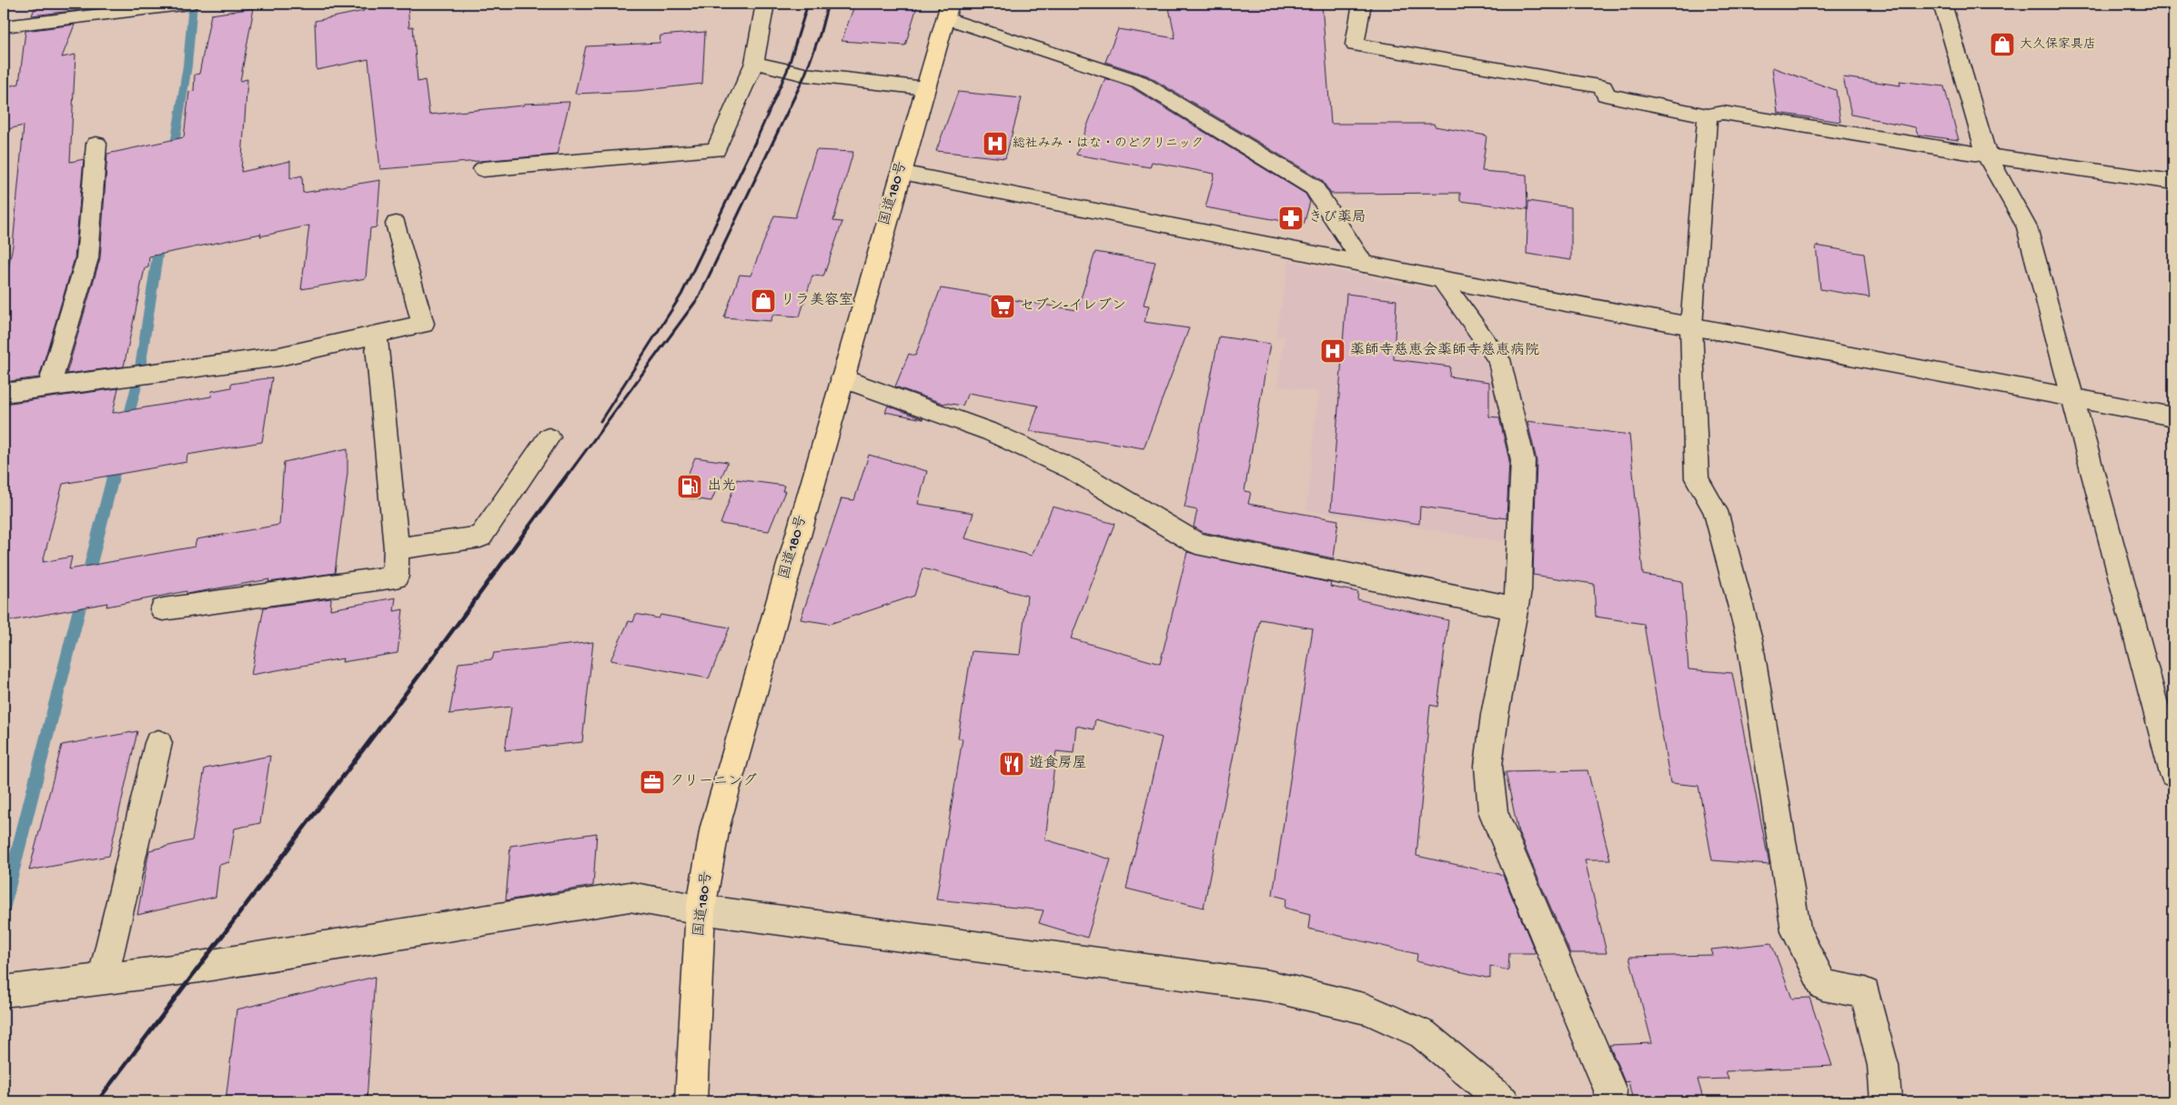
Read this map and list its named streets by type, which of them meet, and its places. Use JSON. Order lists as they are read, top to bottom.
{
  "streets": {
    "highway": ["国道180号"]
  },
  "places": {
    "shop": ["大久保家具店", "リラ美容室"],
    "hospital": ["総社みみ・はな・のどクリニック", "薬師寺慈恵会薬師寺慈恵病院"],
    "pharmacy": ["きび薬局"],
    "supermarket": ["セブン-イレブン"],
    "fuel station": ["出光"],
    "restaurant": ["遊食房屋"],
    "office": ["クリーニング"]
  }
}
